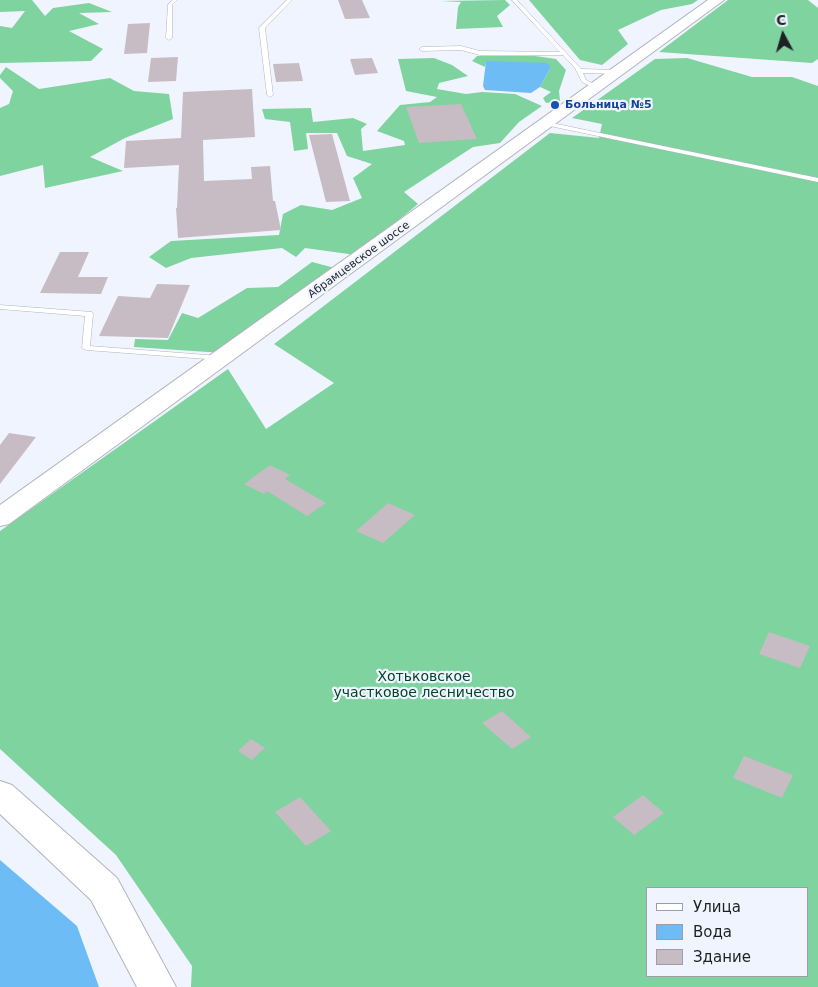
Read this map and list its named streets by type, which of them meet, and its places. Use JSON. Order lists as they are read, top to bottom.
{
  "streets": {
    "street": ["Абрамцевское шоссе"]
  },
  "parks": ["Хотьковское участковое лесничество"],
  "places": ["Больница №5"],
  "legend": ["Улица", "Вода", "Здание"],
  "north": "top"
}
